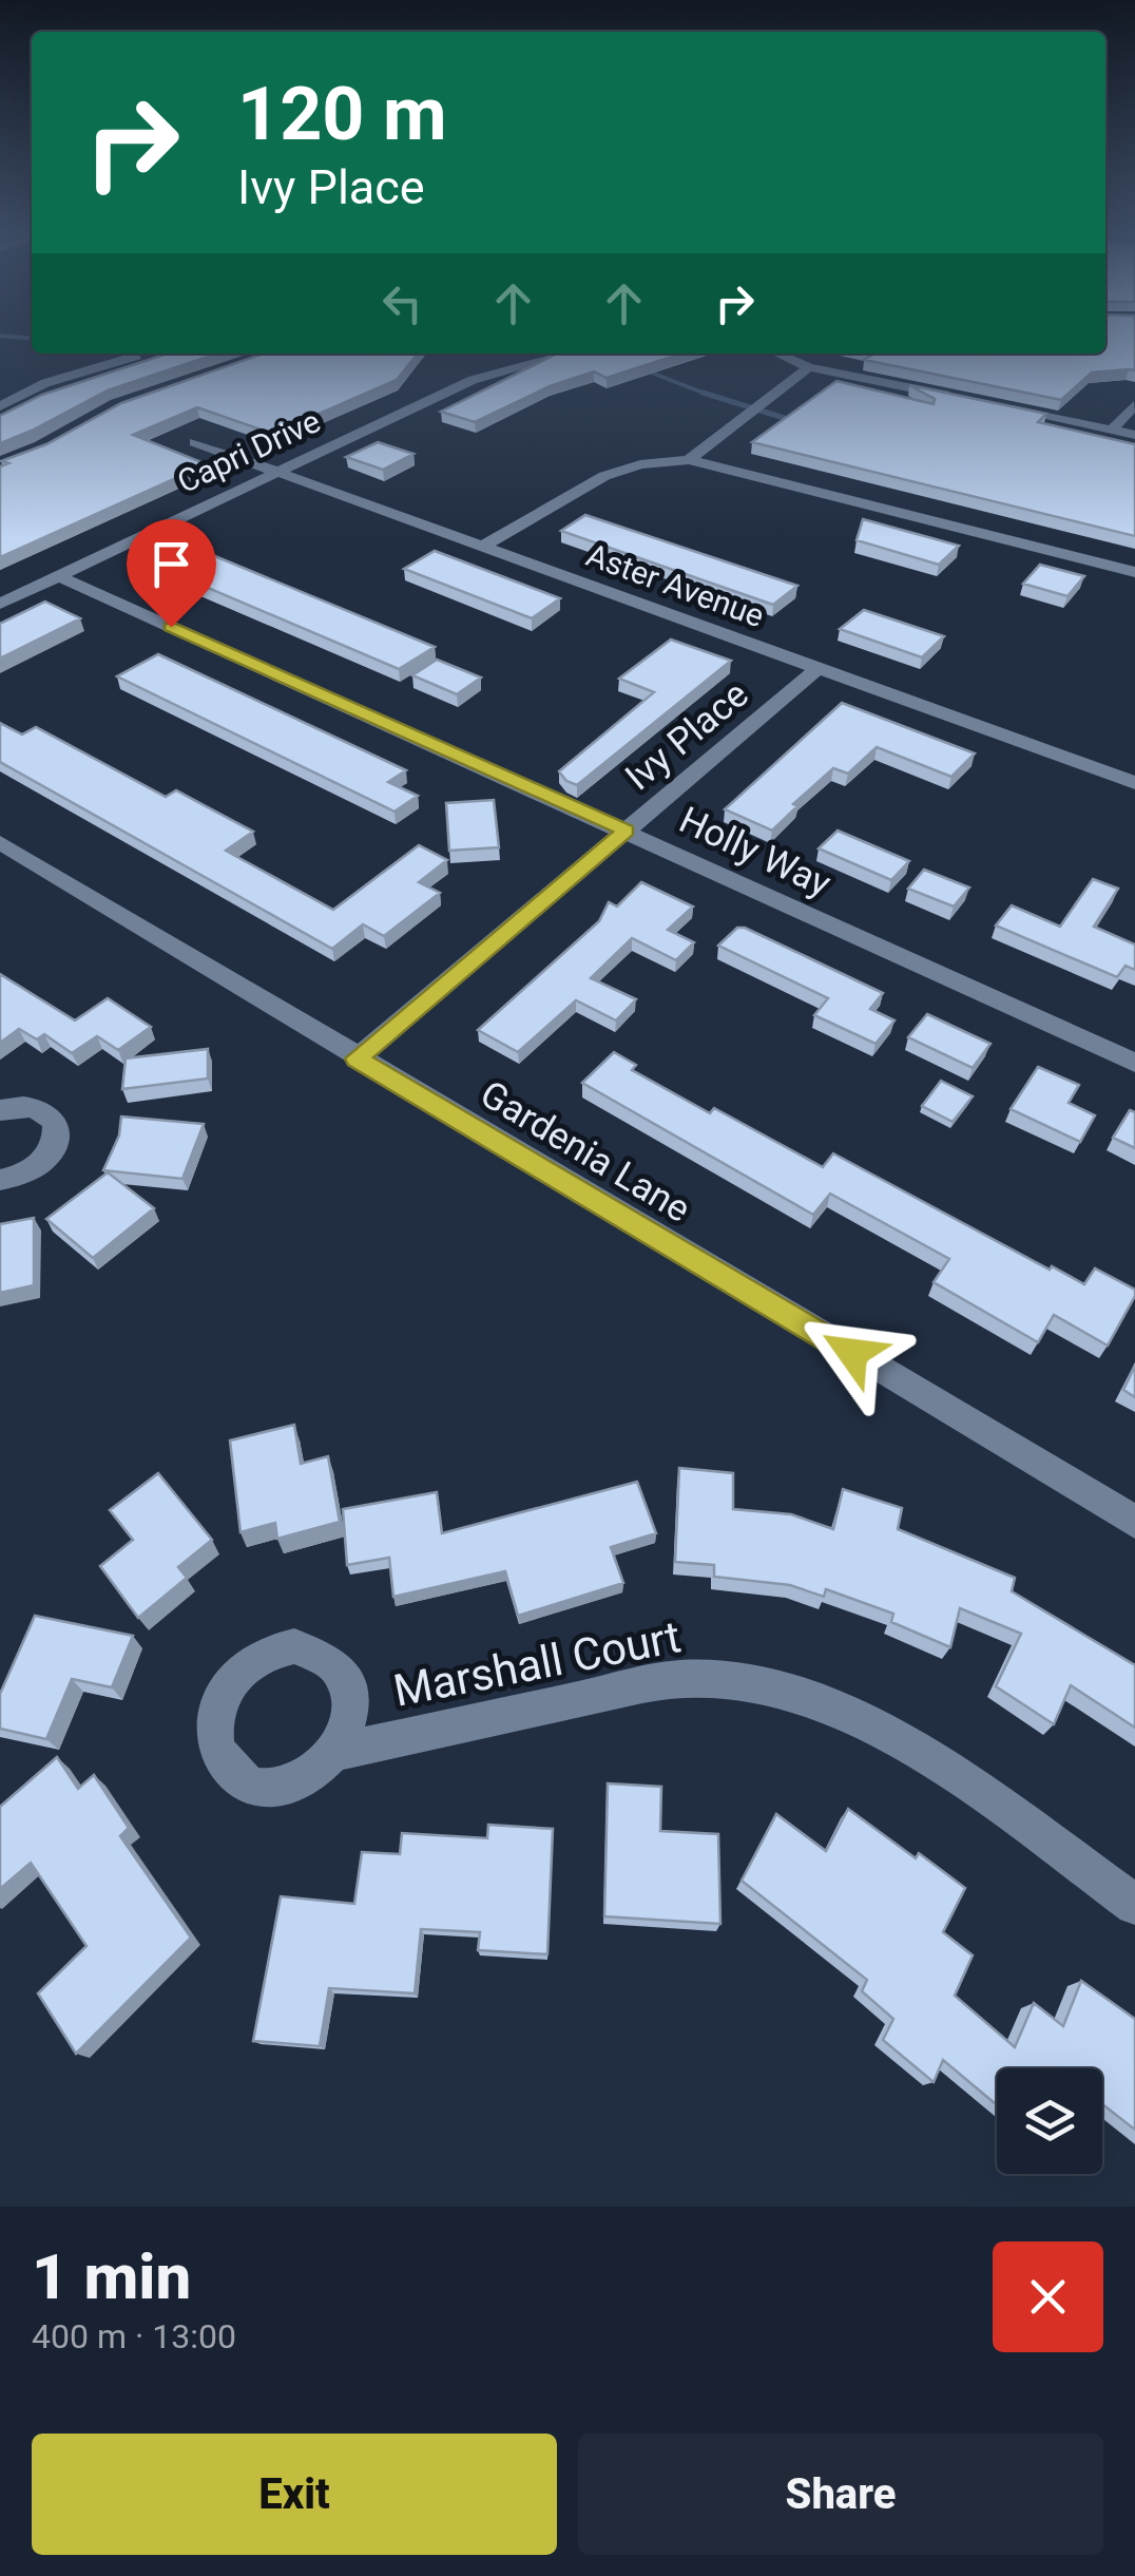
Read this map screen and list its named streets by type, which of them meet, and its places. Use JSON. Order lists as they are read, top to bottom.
{
  "streets": {
    "street": [
      "Capri Drive",
      "Aster Avenue",
      "Ivy Place",
      "Holly Way",
      "Gardenia Lane",
      "Marshall Court"
    ]
  },
  "crossings": [
    ["Capri Drive", "Aster Avenue"],
    ["Capri Drive", "Holly Way"],
    ["Aster Avenue", "Ivy Place"],
    ["Ivy Place", "Holly Way"],
    ["Ivy Place", "Gardenia Lane"]
  ],
  "page": {
    "turn": ["120 m", "Ivy Place"],
    "heading": ["1 min", "400 m · 13:00"],
    "buttons": ["Exit", "Share"]
  }
}
